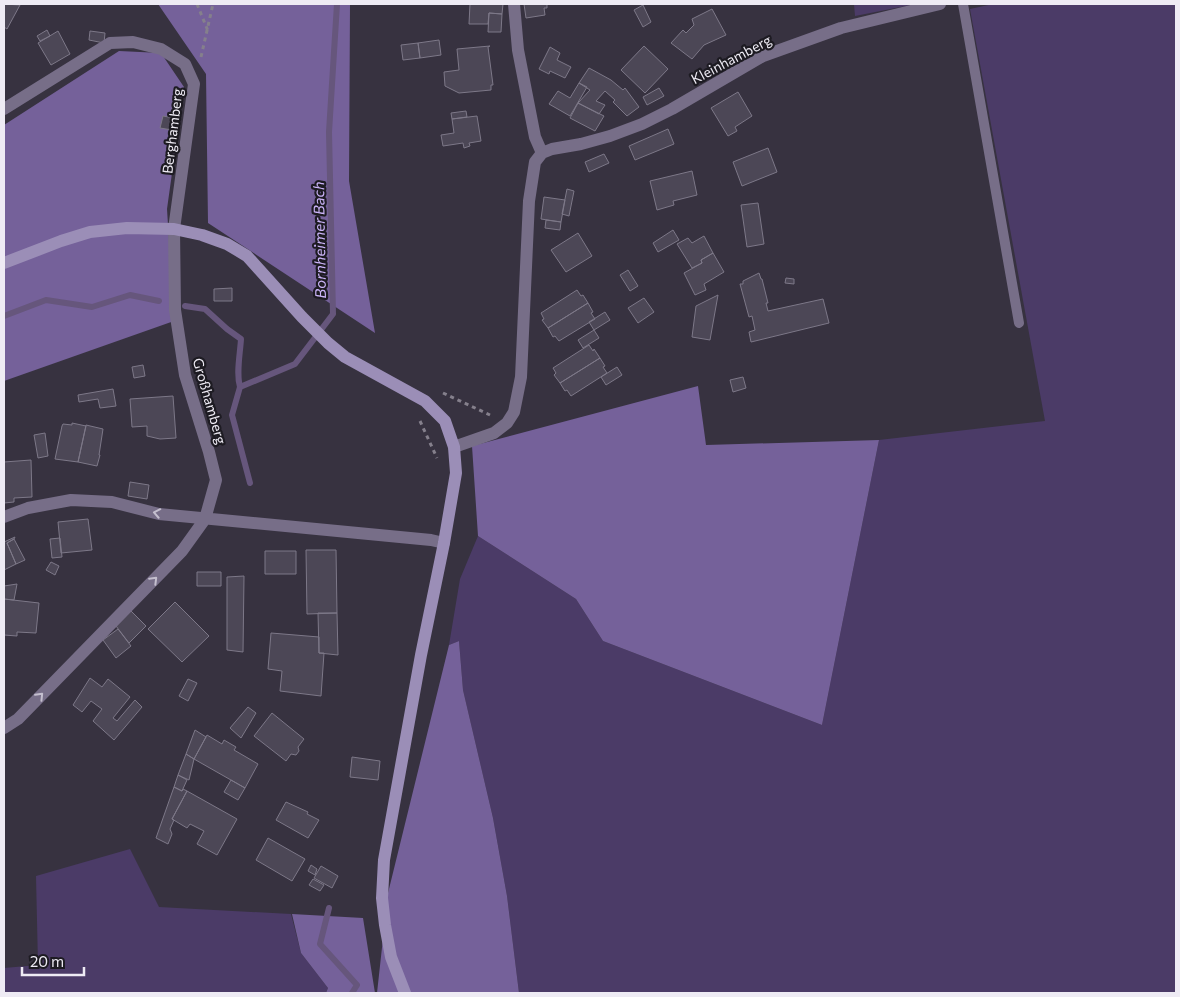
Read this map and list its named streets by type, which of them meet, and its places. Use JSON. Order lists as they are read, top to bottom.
{
  "streets": {
    "street": ["Kleinhamberg", "Berghamberg", "Großhamberg"]
  },
  "crossings": [
    ["Berghamberg", "Großhamberg"]
  ],
  "one_way": ["Großhamberg"],
  "water": ["Bornheimer Bach"],
  "scale_bar": "20 m"
}
